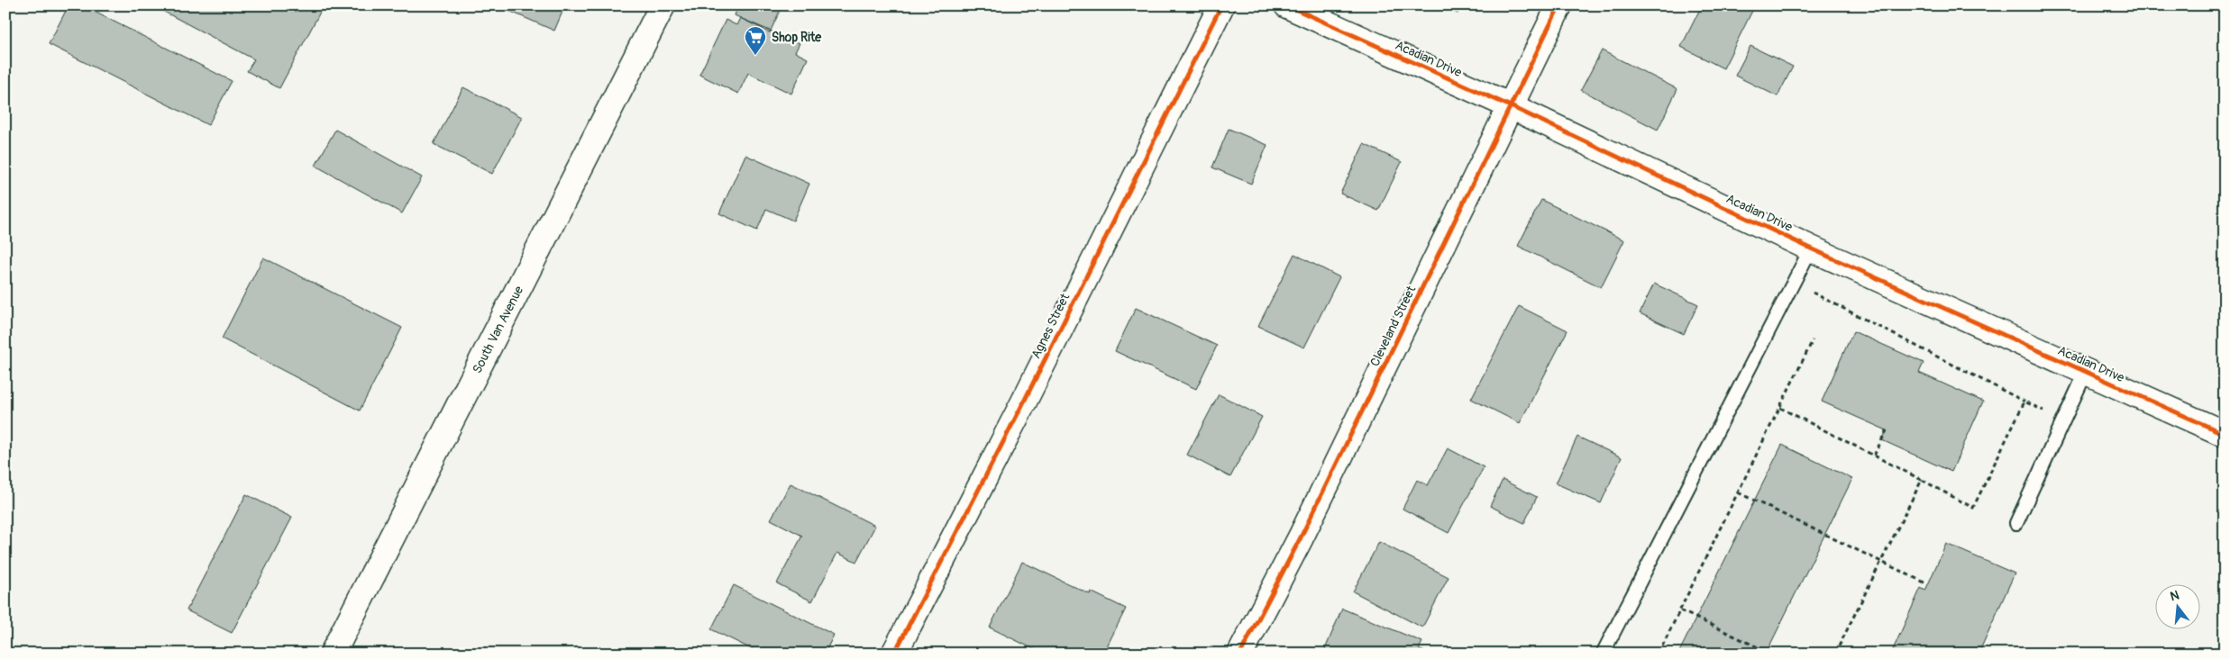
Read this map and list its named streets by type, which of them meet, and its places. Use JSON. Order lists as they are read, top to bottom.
{
  "streets": {
    "street": [
      "Acadian Drive",
      "Agnes Street",
      "Cleveland Street",
      "South Van Avenue"
    ]
  },
  "crossings": [
    ["Acadian Drive", "Cleveland Street"]
  ],
  "places": {
    "supermarket": ["Shop Rite"]
  },
  "north": "top"
}
